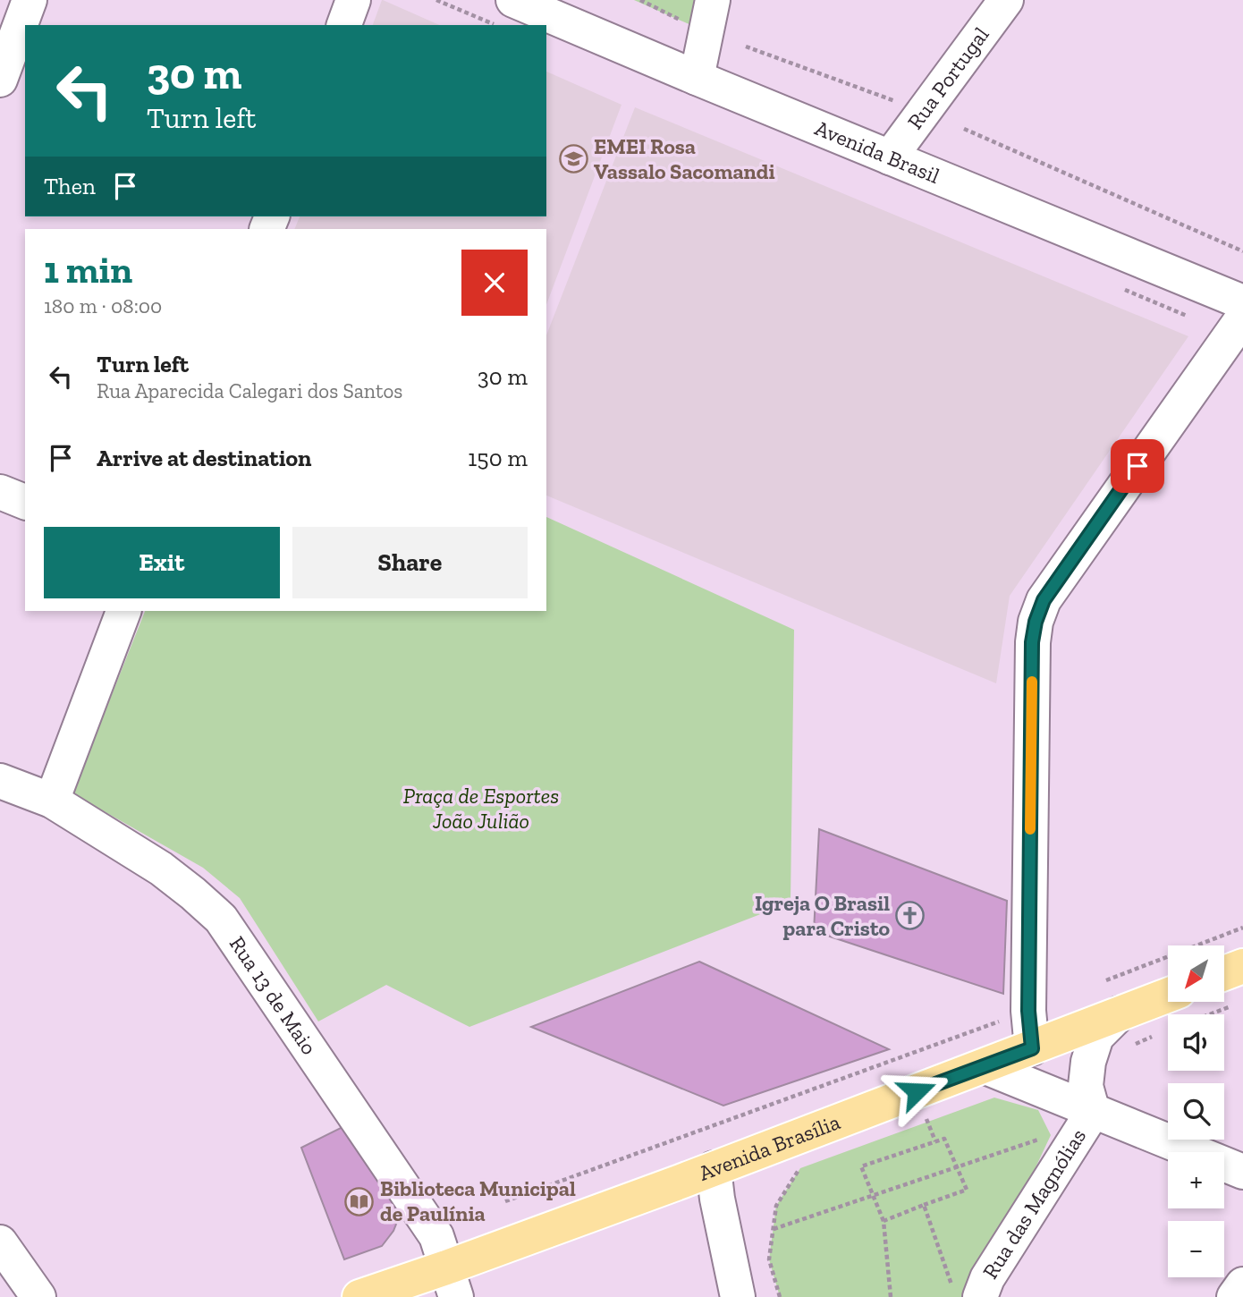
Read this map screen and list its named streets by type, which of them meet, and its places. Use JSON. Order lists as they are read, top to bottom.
{
  "streets": {
    "main road": ["Avenida Brasília"],
    "street": [
      "Rua Portugal",
      "Avenida Brasil",
      "Rua 13 de Maio",
      "Rua das Magnólias"
    ]
  },
  "crossings": [
    ["Rua Portugal", "Avenida Brasil"],
    ["Rua 13 de Maio", "Avenida Brasília"]
  ],
  "parks": ["Praça de Esportes João Julião"],
  "places": {
    "school or university": ["EMEI Rosa Vassalo Sacomandi"],
    "church": ["Igreja O Brasil para Cristo"],
    "library": ["Biblioteca Municipal de Paulínia"]
  },
  "north": "bottom left",
  "page": {
    "turn": ["30 m", "Turn left"],
    "then": "Then",
    "heading": ["1 min", "180 m · 08:00"],
    "list": [
      {
        "name": "Turn left",
        "note": "Rua Aparecida Calegari dos Santos",
        "value": "30 m"
      },
      {
        "name": "Arrive at destination",
        "value": "150 m"
      }
    ],
    "buttons": ["Exit", "Share"],
    "map_buttons": ["+", "−"]
  }
}
